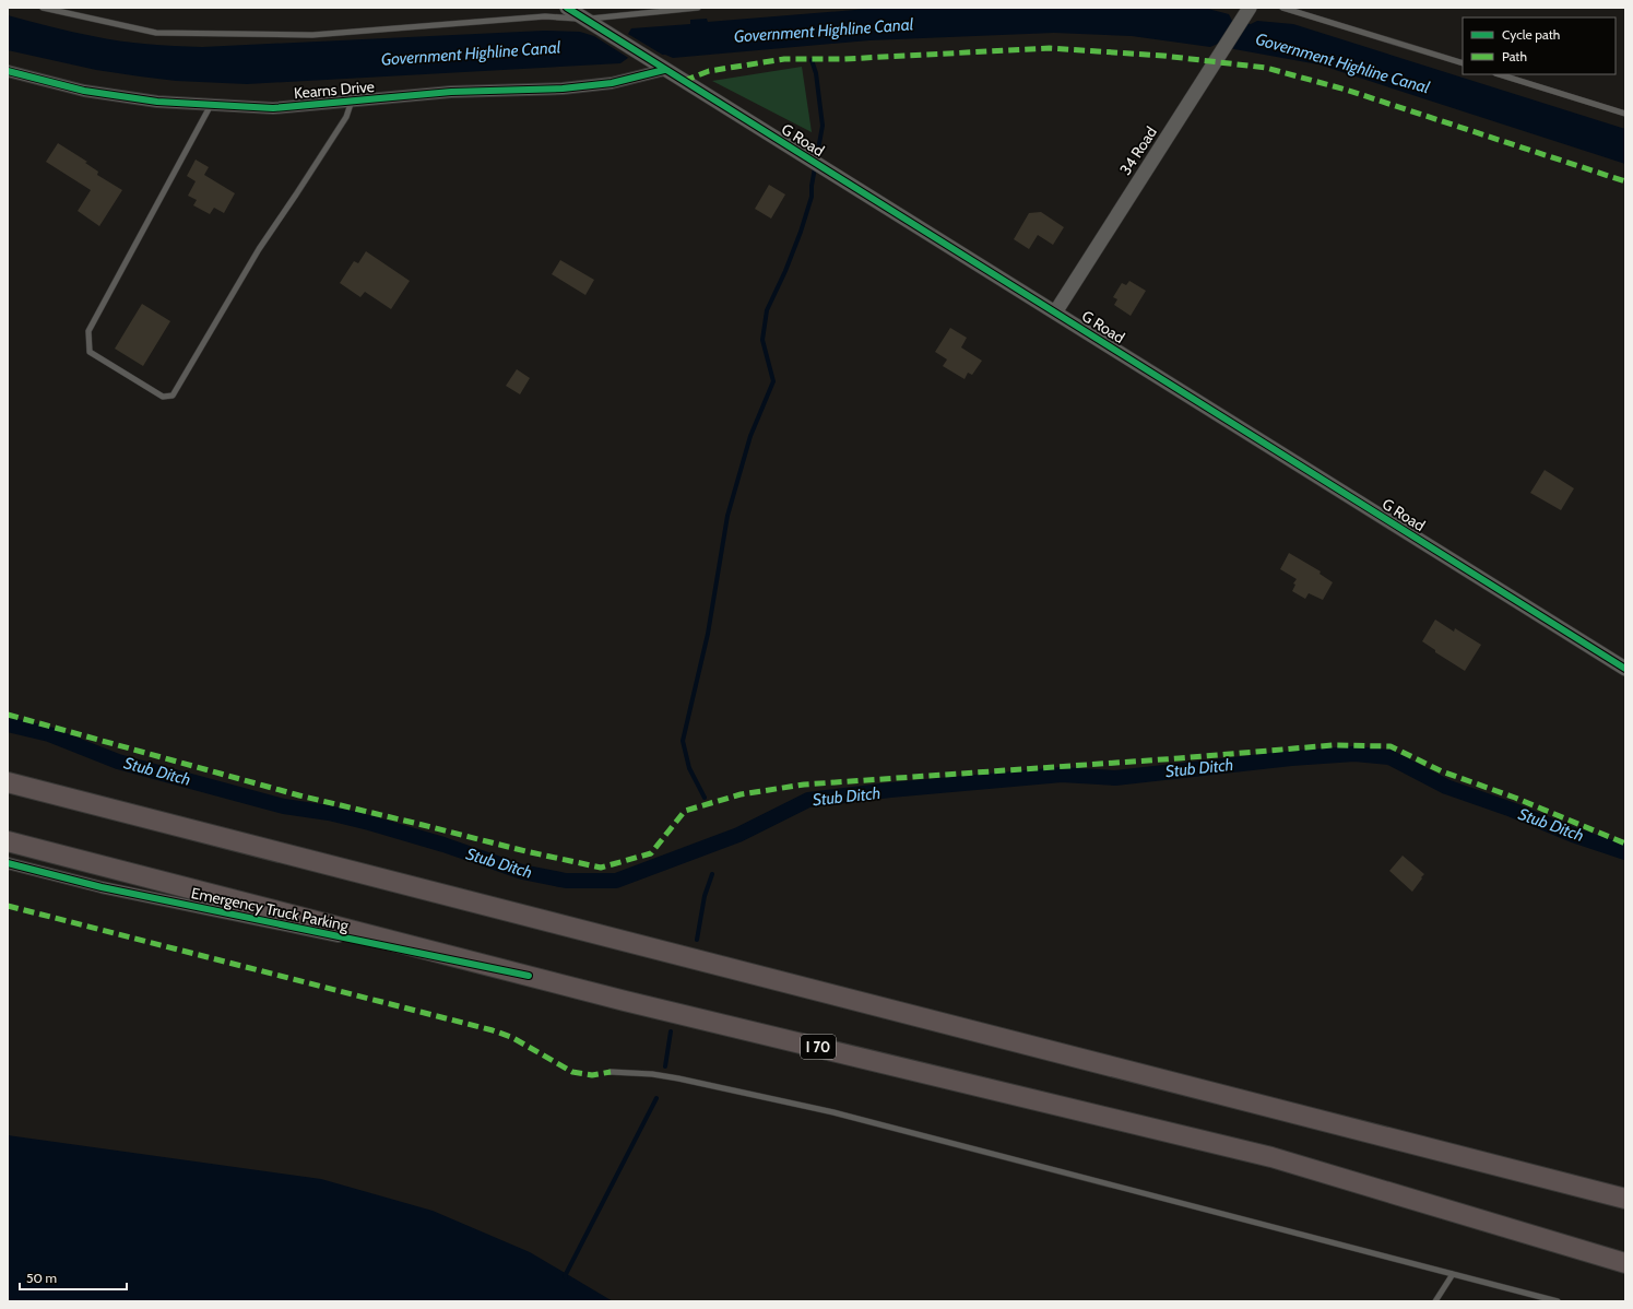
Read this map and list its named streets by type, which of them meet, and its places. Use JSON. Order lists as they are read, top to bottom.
{
  "streets": {
    "highway": ["I 70"],
    "street": [
      "Kearns Drive",
      "G Road",
      "34 Road",
      "Emergency Truck Parking"
    ]
  },
  "crossings": [
    ["Kearns Drive", "G Road"],
    ["G Road", "34 Road"],
    ["Emergency Truck Parking", "I 70"]
  ],
  "water": ["Government Highline Canal", "Stub Ditch"],
  "legend": ["Cycle path", "Path"],
  "scale_bar": "50 m"
}
